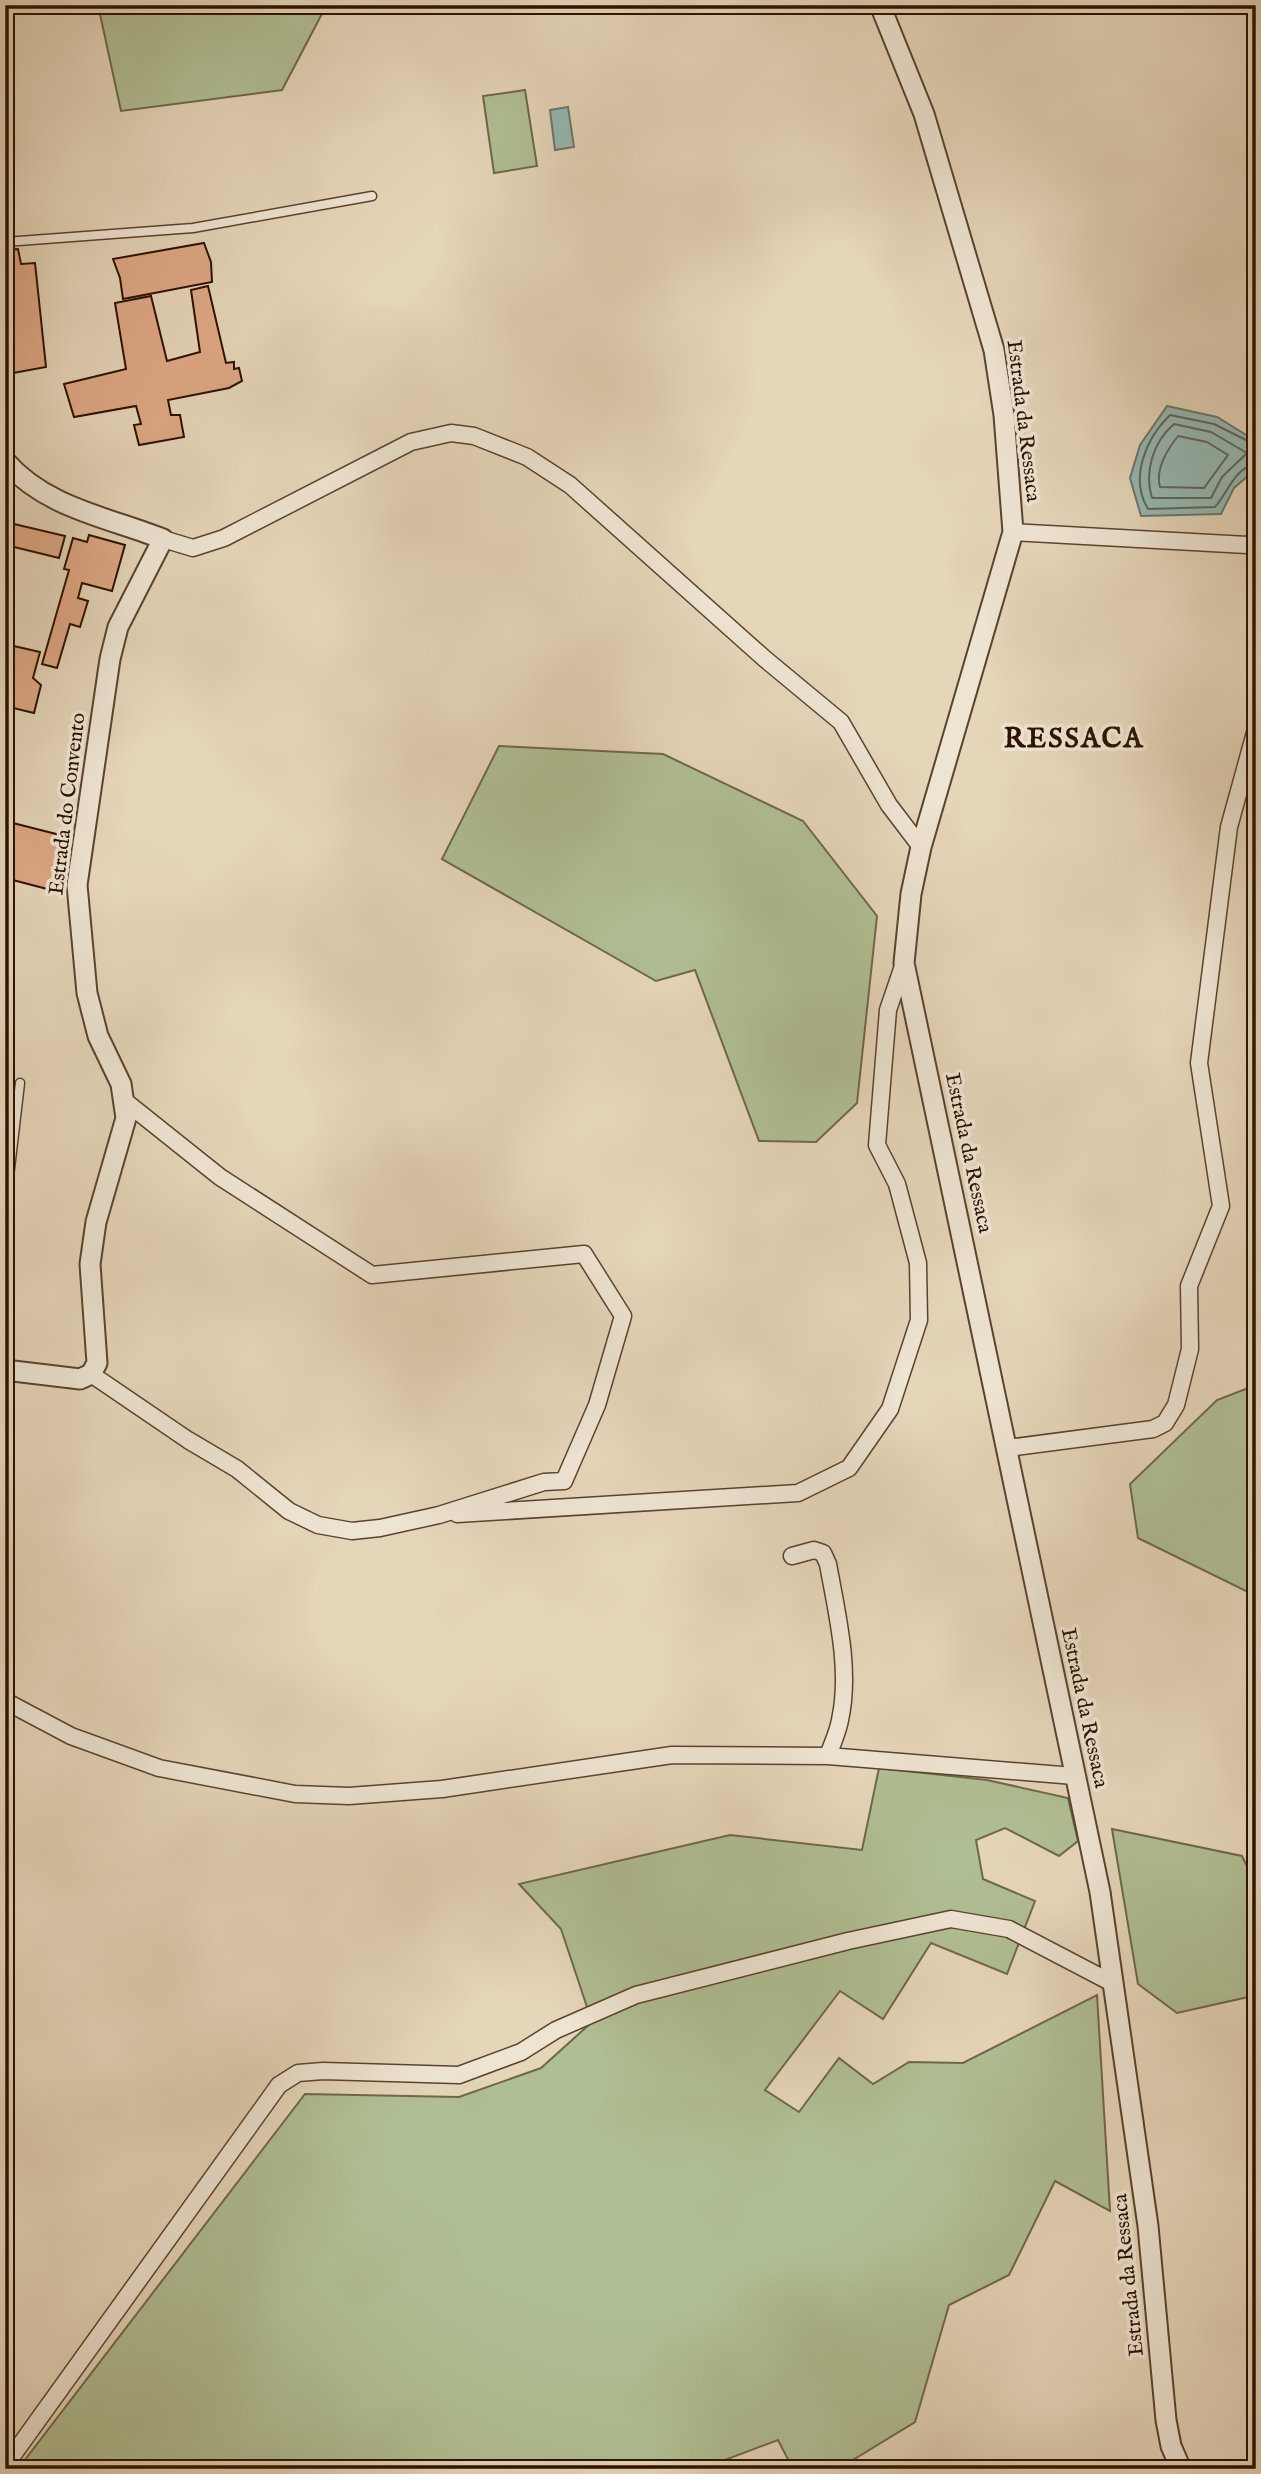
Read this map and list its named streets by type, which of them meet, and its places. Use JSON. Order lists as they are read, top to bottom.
{
  "streets": {
    "street": ["Estrada da Ressaca", "Estrada do Convento"]
  },
  "districts": ["RESSACA"]
}
